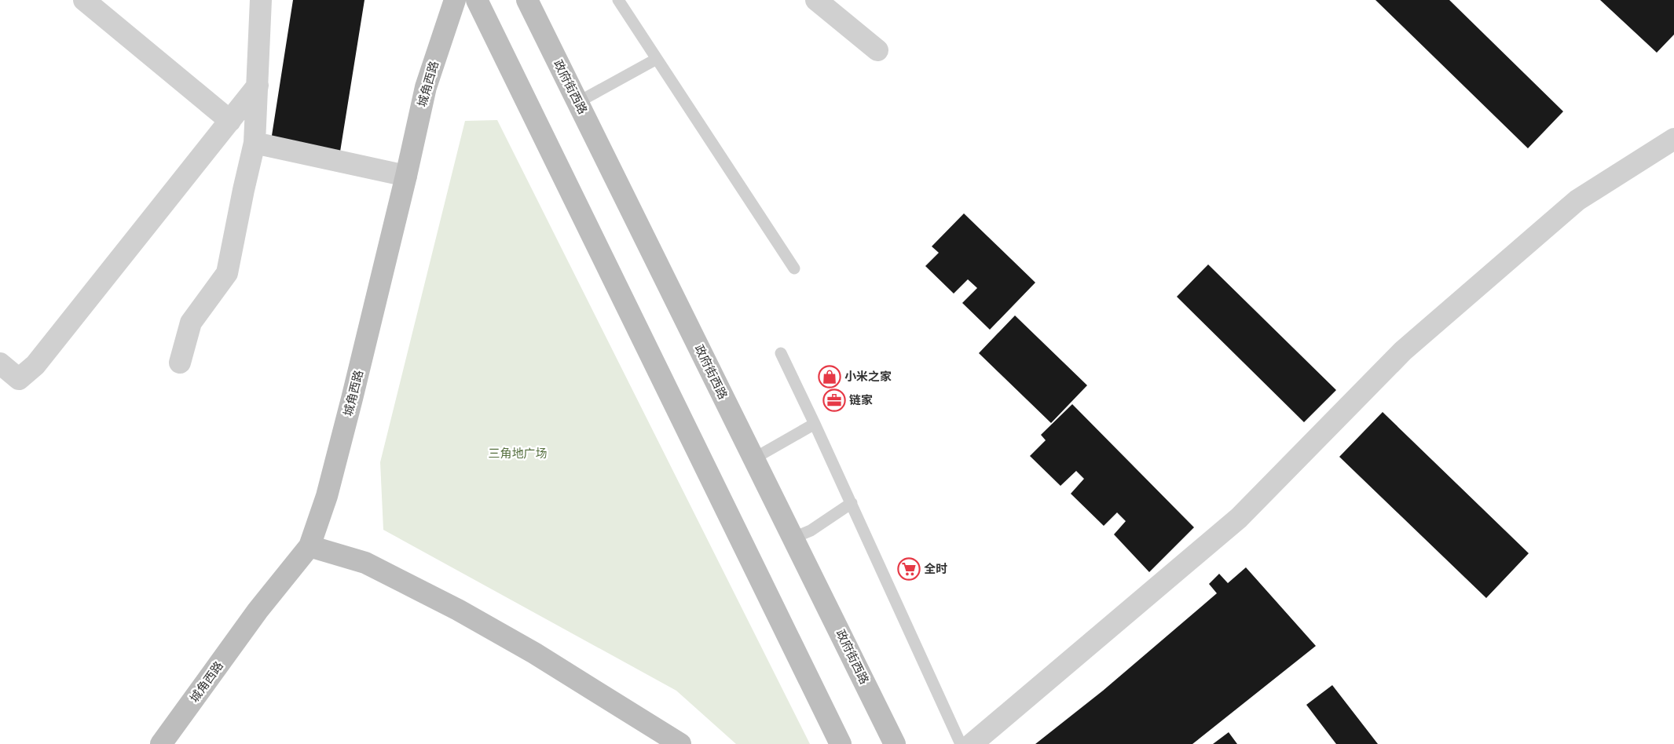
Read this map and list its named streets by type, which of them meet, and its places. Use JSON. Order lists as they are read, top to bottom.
{
  "streets": {
    "main road": ["城角西路", "政府街西路"]
  },
  "parks": ["三角地广场"],
  "places": {
    "shop": ["小米之家"],
    "office": ["链家"],
    "supermarket": ["全时"]
  }
}
